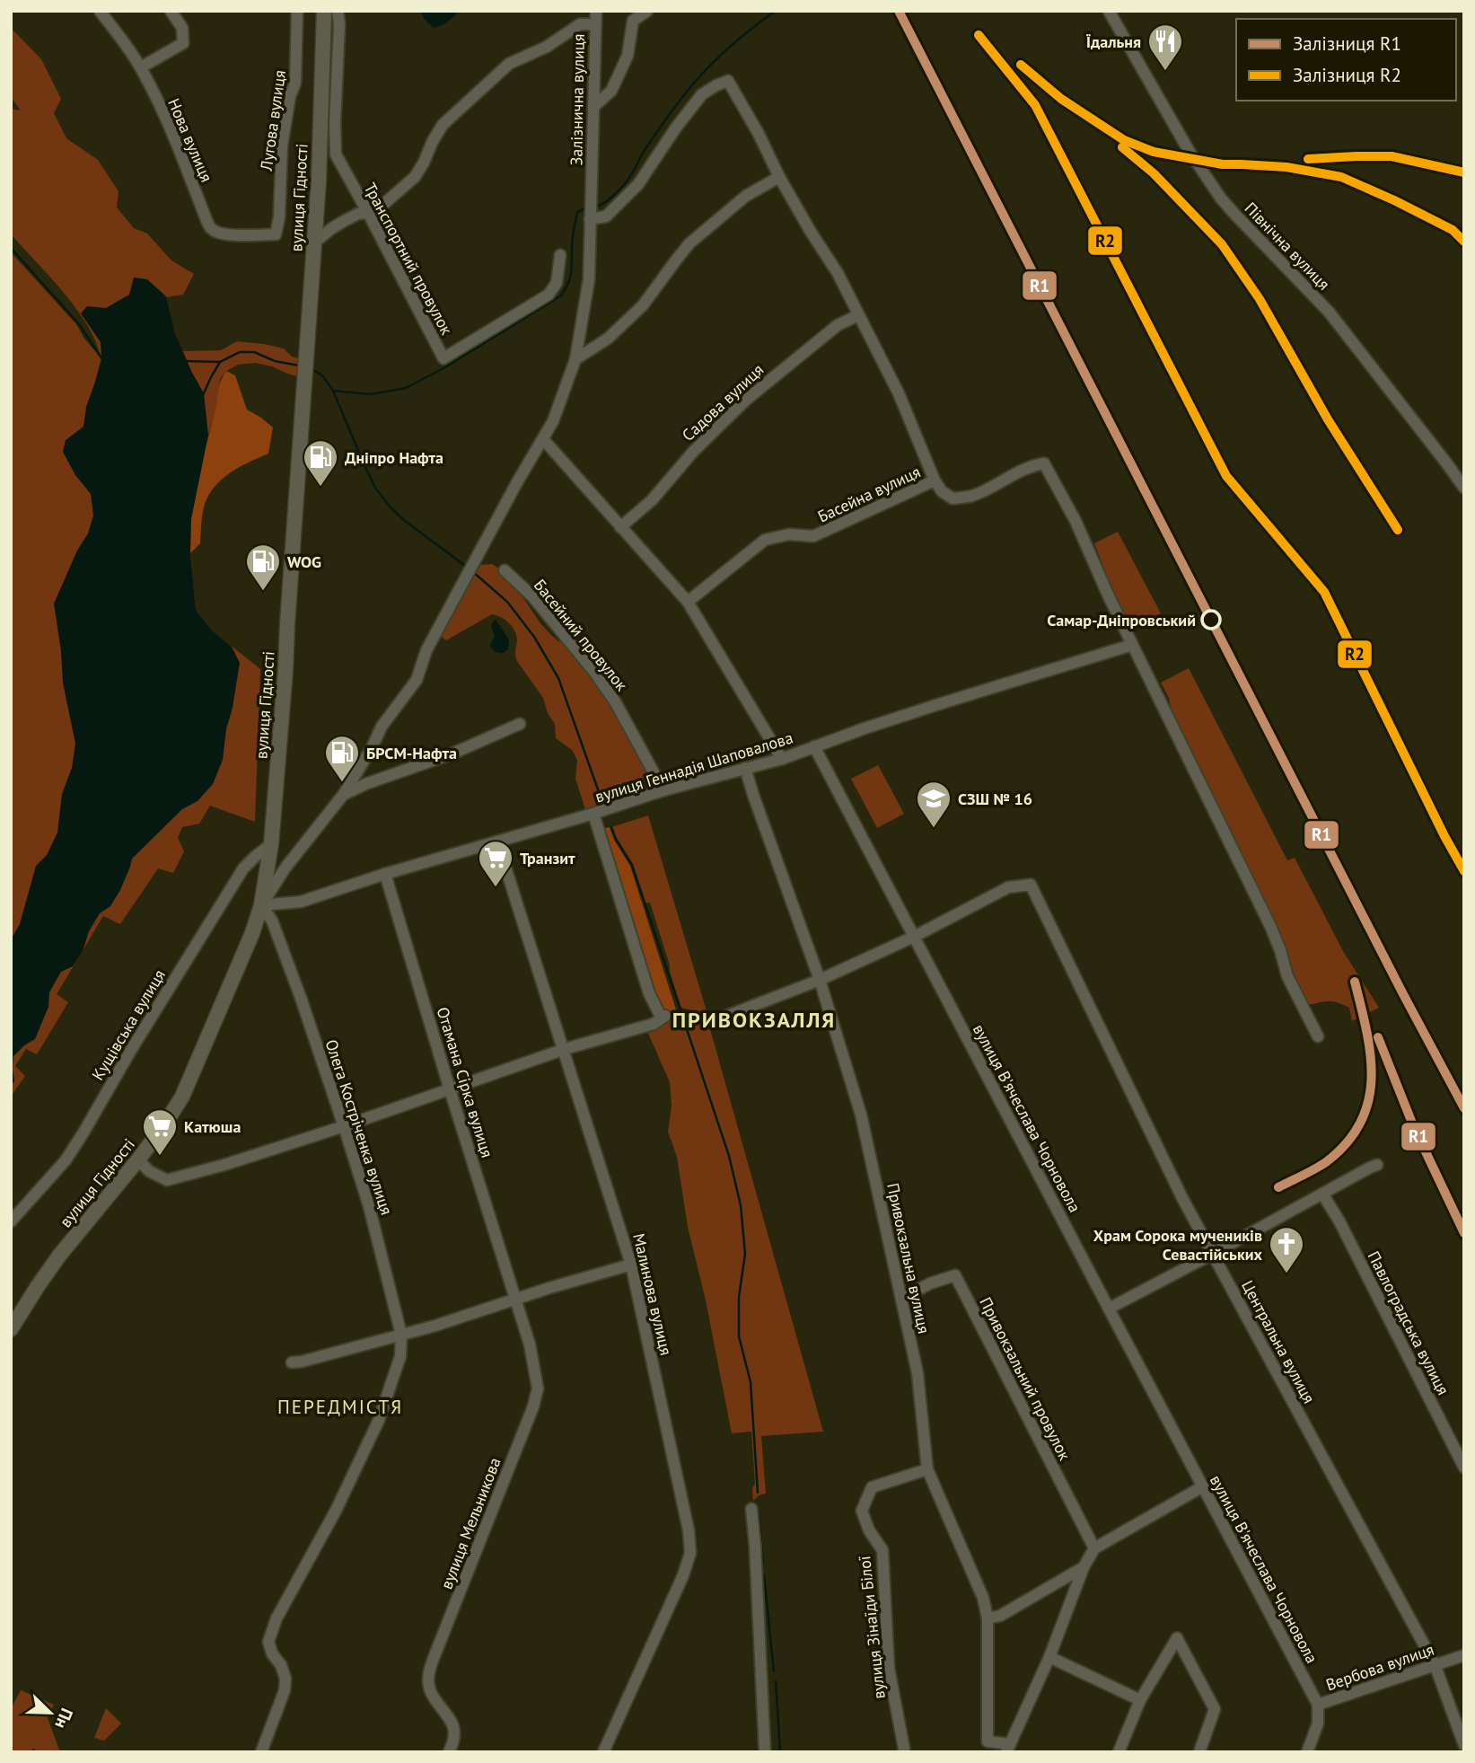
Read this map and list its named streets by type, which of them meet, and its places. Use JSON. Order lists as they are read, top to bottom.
{
  "streets": {
    "main road": ["вулиця Гідності"],
    "street": [
      "Залізнична вулиця",
      "Лугова вулиця",
      "Нова вулиця",
      "Північна вулиця",
      "Транспортний провулок",
      "Садова вулиця",
      "Басейна вулиця",
      "Басейний провулок",
      "вулиця Геннадія Шаповалова",
      "Кущівська вулиця",
      "Отамана Сірка вулиця",
      "вулиця В'ячеслава Чорновола",
      "Олега Костріченка вулиця",
      "Привокзальна вулиця",
      "Малинова вулиця",
      "Павлоградська вулиця",
      "Центральна вулиця",
      "Привокзальний провулок",
      "вулиця Мельникова",
      "вулиця Зінаїди Білої",
      "Вербова вулиця"
    ]
  },
  "crossings": [
    ["Залізнична вулиця", "вулиця Гідності"],
    ["Залізнична вулиця", "Транспортний провулок"],
    ["Залізнична вулиця", "вулиця Геннадія Шаповалова"],
    ["Залізнична вулиця", "Олега Костріченка вулиця"],
    ["Лугова вулиця", "Нова вулиця"],
    ["вулиця Гідності", "вулиця Геннадія Шаповалова"],
    ["вулиця Гідності", "Кущівська вулиця"],
    ["вулиця Гідності", "Олега Костріченка вулиця"],
    ["Басейний провулок", "вулиця Геннадія Шаповалова"],
    ["вулиця Геннадія Шаповалова", "Отамана Сірка вулиця"],
    ["вулиця Геннадія Шаповалова", "вулиця В'ячеслава Чорновола"],
    ["вулиця Геннадія Шаповалова", "Олега Костріченка вулиця"],
    ["вулиця Геннадія Шаповалова", "Привокзальна вулиця"],
    ["вулиця Геннадія Шаповалова", "Малинова вулиця"],
    ["Отамана Сірка вулиця", "вулиця Мельникова"],
    ["вулиця В'ячеслава Чорновола", "Центральна вулиця"],
    ["вулиця В'ячеслава Чорновола", "Вербова вулиця"],
    ["Привокзальна вулиця", "Привокзальний провулок"],
    ["Привокзальна вулиця", "вулиця Зінаїди Білої"],
    ["Центральна вулиця", "Вербова вулиця"]
  ],
  "districts": ["ПРИВОКЗАЛЛЯ", "ПЕРЕДМІСТЯ"],
  "places": {
    "restaurant": ["Їдальня"],
    "fuel station": ["Дніпро Нафта", "WOG", "БРСМ-Нафта"],
    "other": ["Самар-Дніпровський"],
    "school or university": ["СЗШ № 16"],
    "supermarket": ["Транзит", "Катюша"],
    "church": ["Храм Сорока мучеників Севастійських"]
  },
  "lines": ["rail line R1", "rail line R2"],
  "legend": ["Залізниця R1", "Залізниця R2"],
  "north": "bottom right"
}
